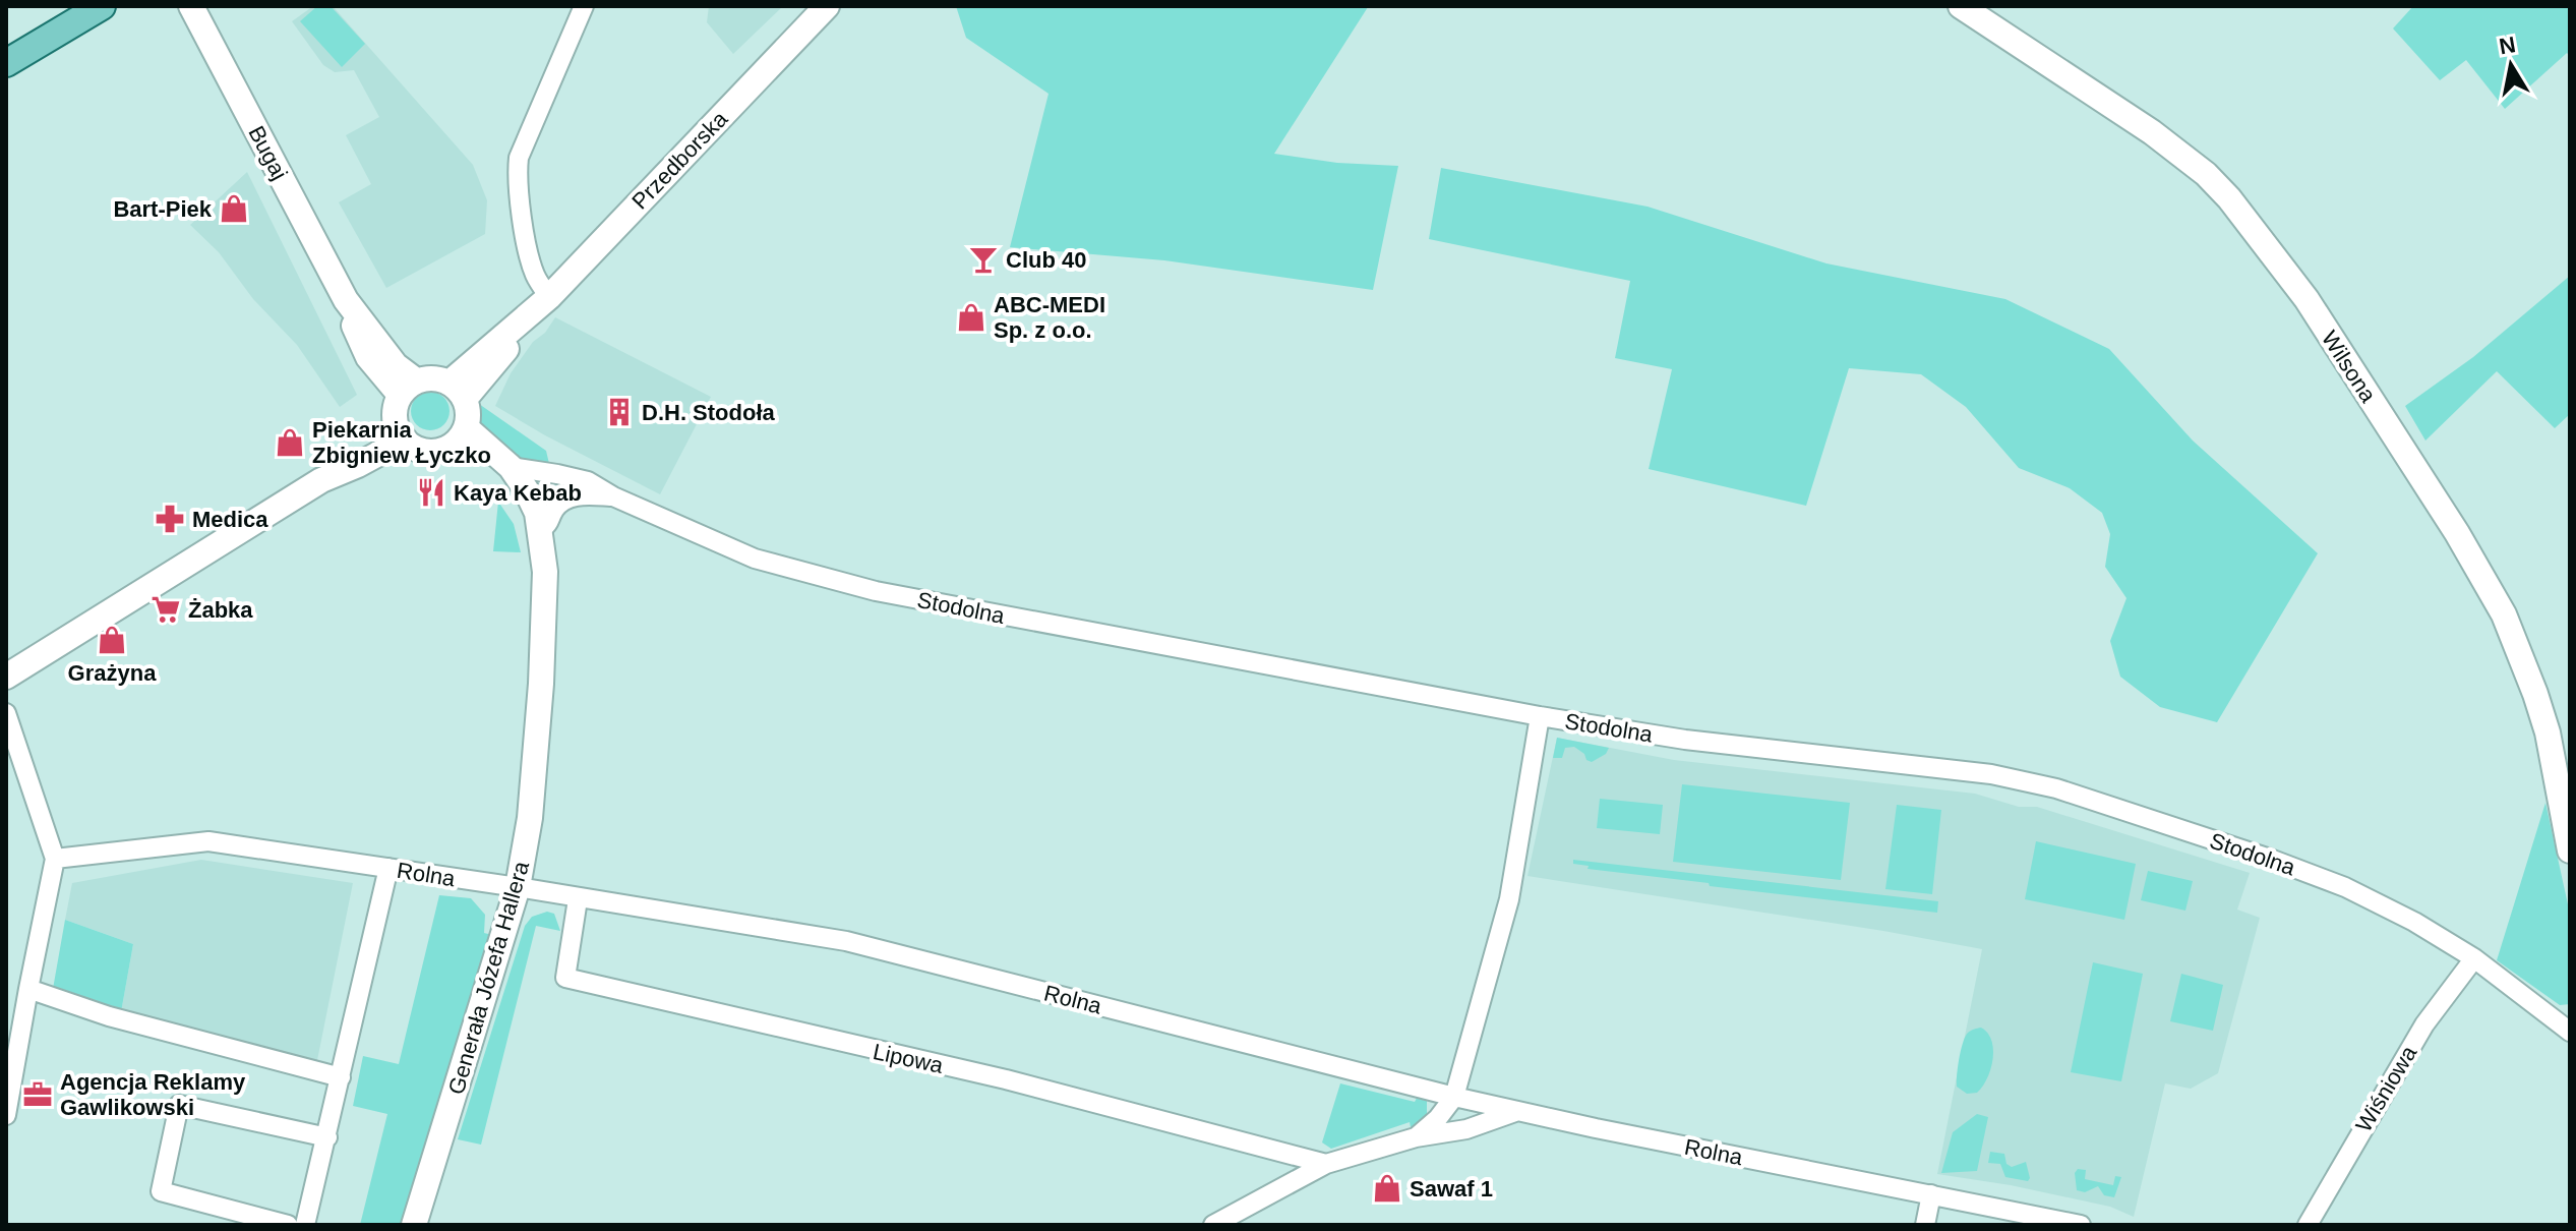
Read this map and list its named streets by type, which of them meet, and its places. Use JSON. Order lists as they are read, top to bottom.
{
  "streets": {
    "street": [
      "Bugaj",
      "Przedborska",
      "Wilsona",
      "Stodolna",
      "Rolna",
      "Generała Józefa Hallera",
      "Lipowa",
      "Wiśniowa"
    ]
  },
  "crossings": [
    ["Bugaj", "Przedborska"],
    ["Bugaj", "Generała Józefa Hallera"],
    ["Przedborska", "Generała Józefa Hallera"],
    ["Stodolna", "Generała Józefa Hallera"],
    ["Stodolna", "Wiśniowa"],
    ["Rolna", "Generała Józefa Hallera"],
    ["Rolna", "Lipowa"]
  ],
  "places": {
    "shop": [
      "Bart-Piek",
      "ABC-MEDI Sp. z o.o.",
      "Piekarnia Zbigniew Łyczko",
      "Grażyna",
      "Sawaf 1"
    ],
    "bar": ["Club 40"],
    "building": ["D.H. Stodoła"],
    "restaurant": ["Kaya Kebab"],
    "pharmacy": ["Medica"],
    "supermarket": ["Żabka"],
    "office": ["Agencja Reklamy Gawlikowski"]
  },
  "north": "top"
}
